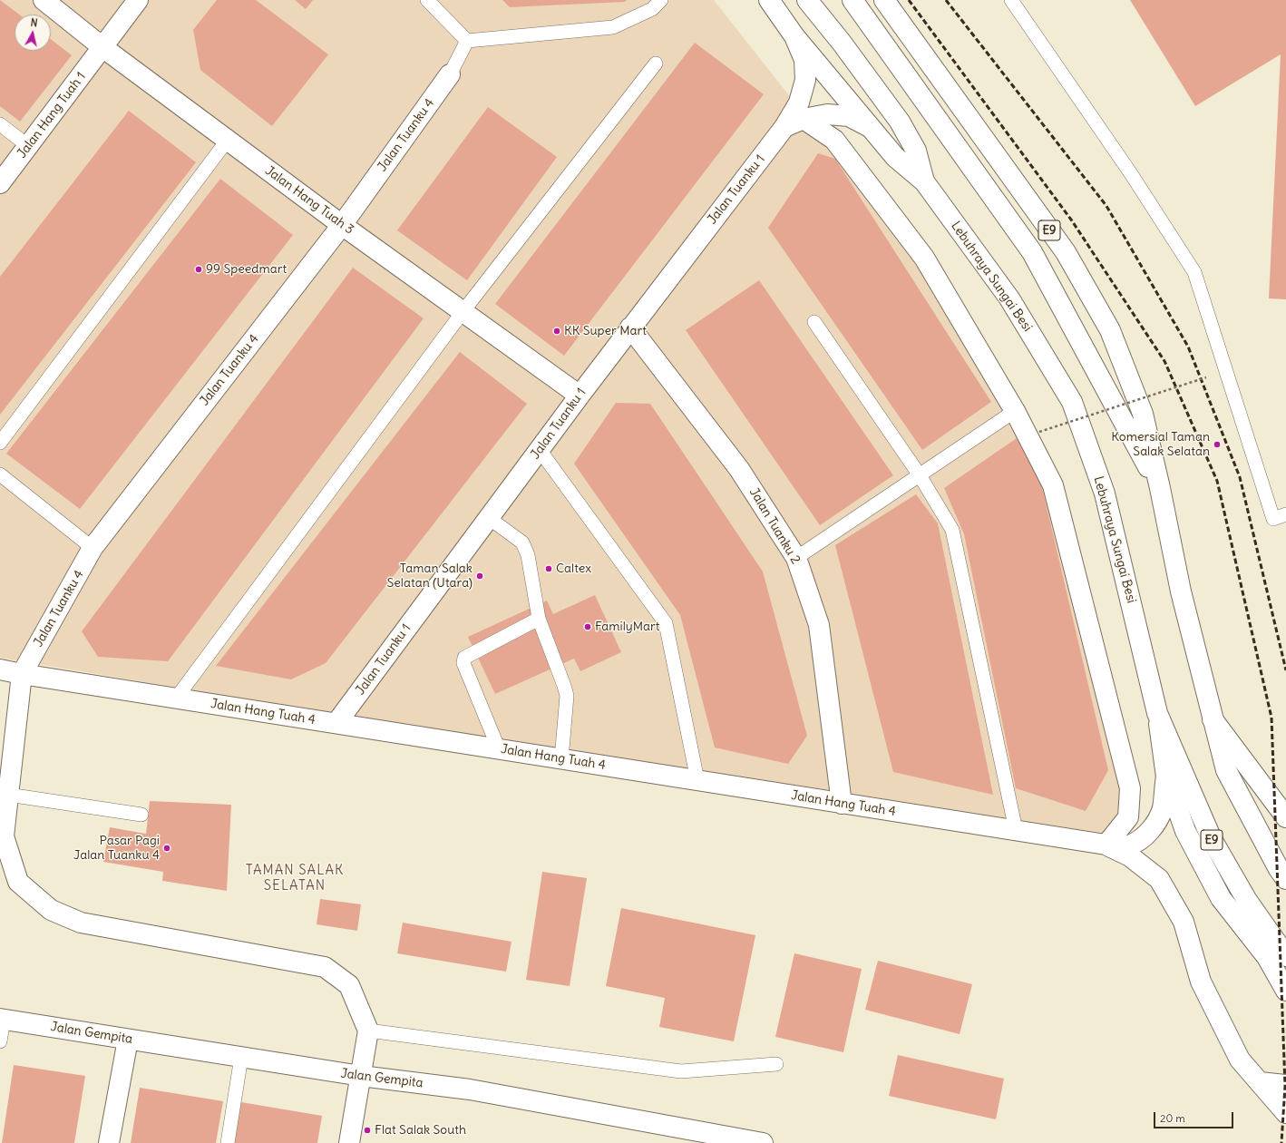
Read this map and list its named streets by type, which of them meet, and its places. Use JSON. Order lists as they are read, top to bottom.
{
  "streets": {
    "main road": [
      "Jalan Hang Tuah 1",
      "Jalan Tuanku 4",
      "Jalan Tuanku 1",
      "Jalan Hang Tuah 3",
      "E9",
      "Lebuhraya Sungai Besi",
      "Jalan Tuanku 2",
      "Jalan Hang Tuah 4",
      "Jalan Gempita"
    ]
  },
  "crossings": [
    ["Jalan Hang Tuah 1", "Jalan Hang Tuah 3"],
    ["Jalan Tuanku 4", "Jalan Hang Tuah 3"],
    ["Jalan Tuanku 4", "Jalan Hang Tuah 4"],
    ["Jalan Tuanku 1", "Jalan Hang Tuah 3"],
    ["Jalan Tuanku 1", "Jalan Tuanku 2"],
    ["Jalan Tuanku 1", "Jalan Hang Tuah 4"],
    ["Jalan Tuanku 2", "Jalan Hang Tuah 4"]
  ],
  "districts": ["TAMAN SALAK SELATAN"],
  "places": [
    "99 Speedmart",
    "KK Super Mart",
    "Komersial Taman Salak Selatan",
    "Caltex",
    "Taman Salak Selatan (Utara)",
    "FamilyMart",
    "Pasar Pagi Jalan Tuanku 4",
    "Flat Salak South"
  ],
  "scale_bar": "20 m",
  "north": "top"
}
